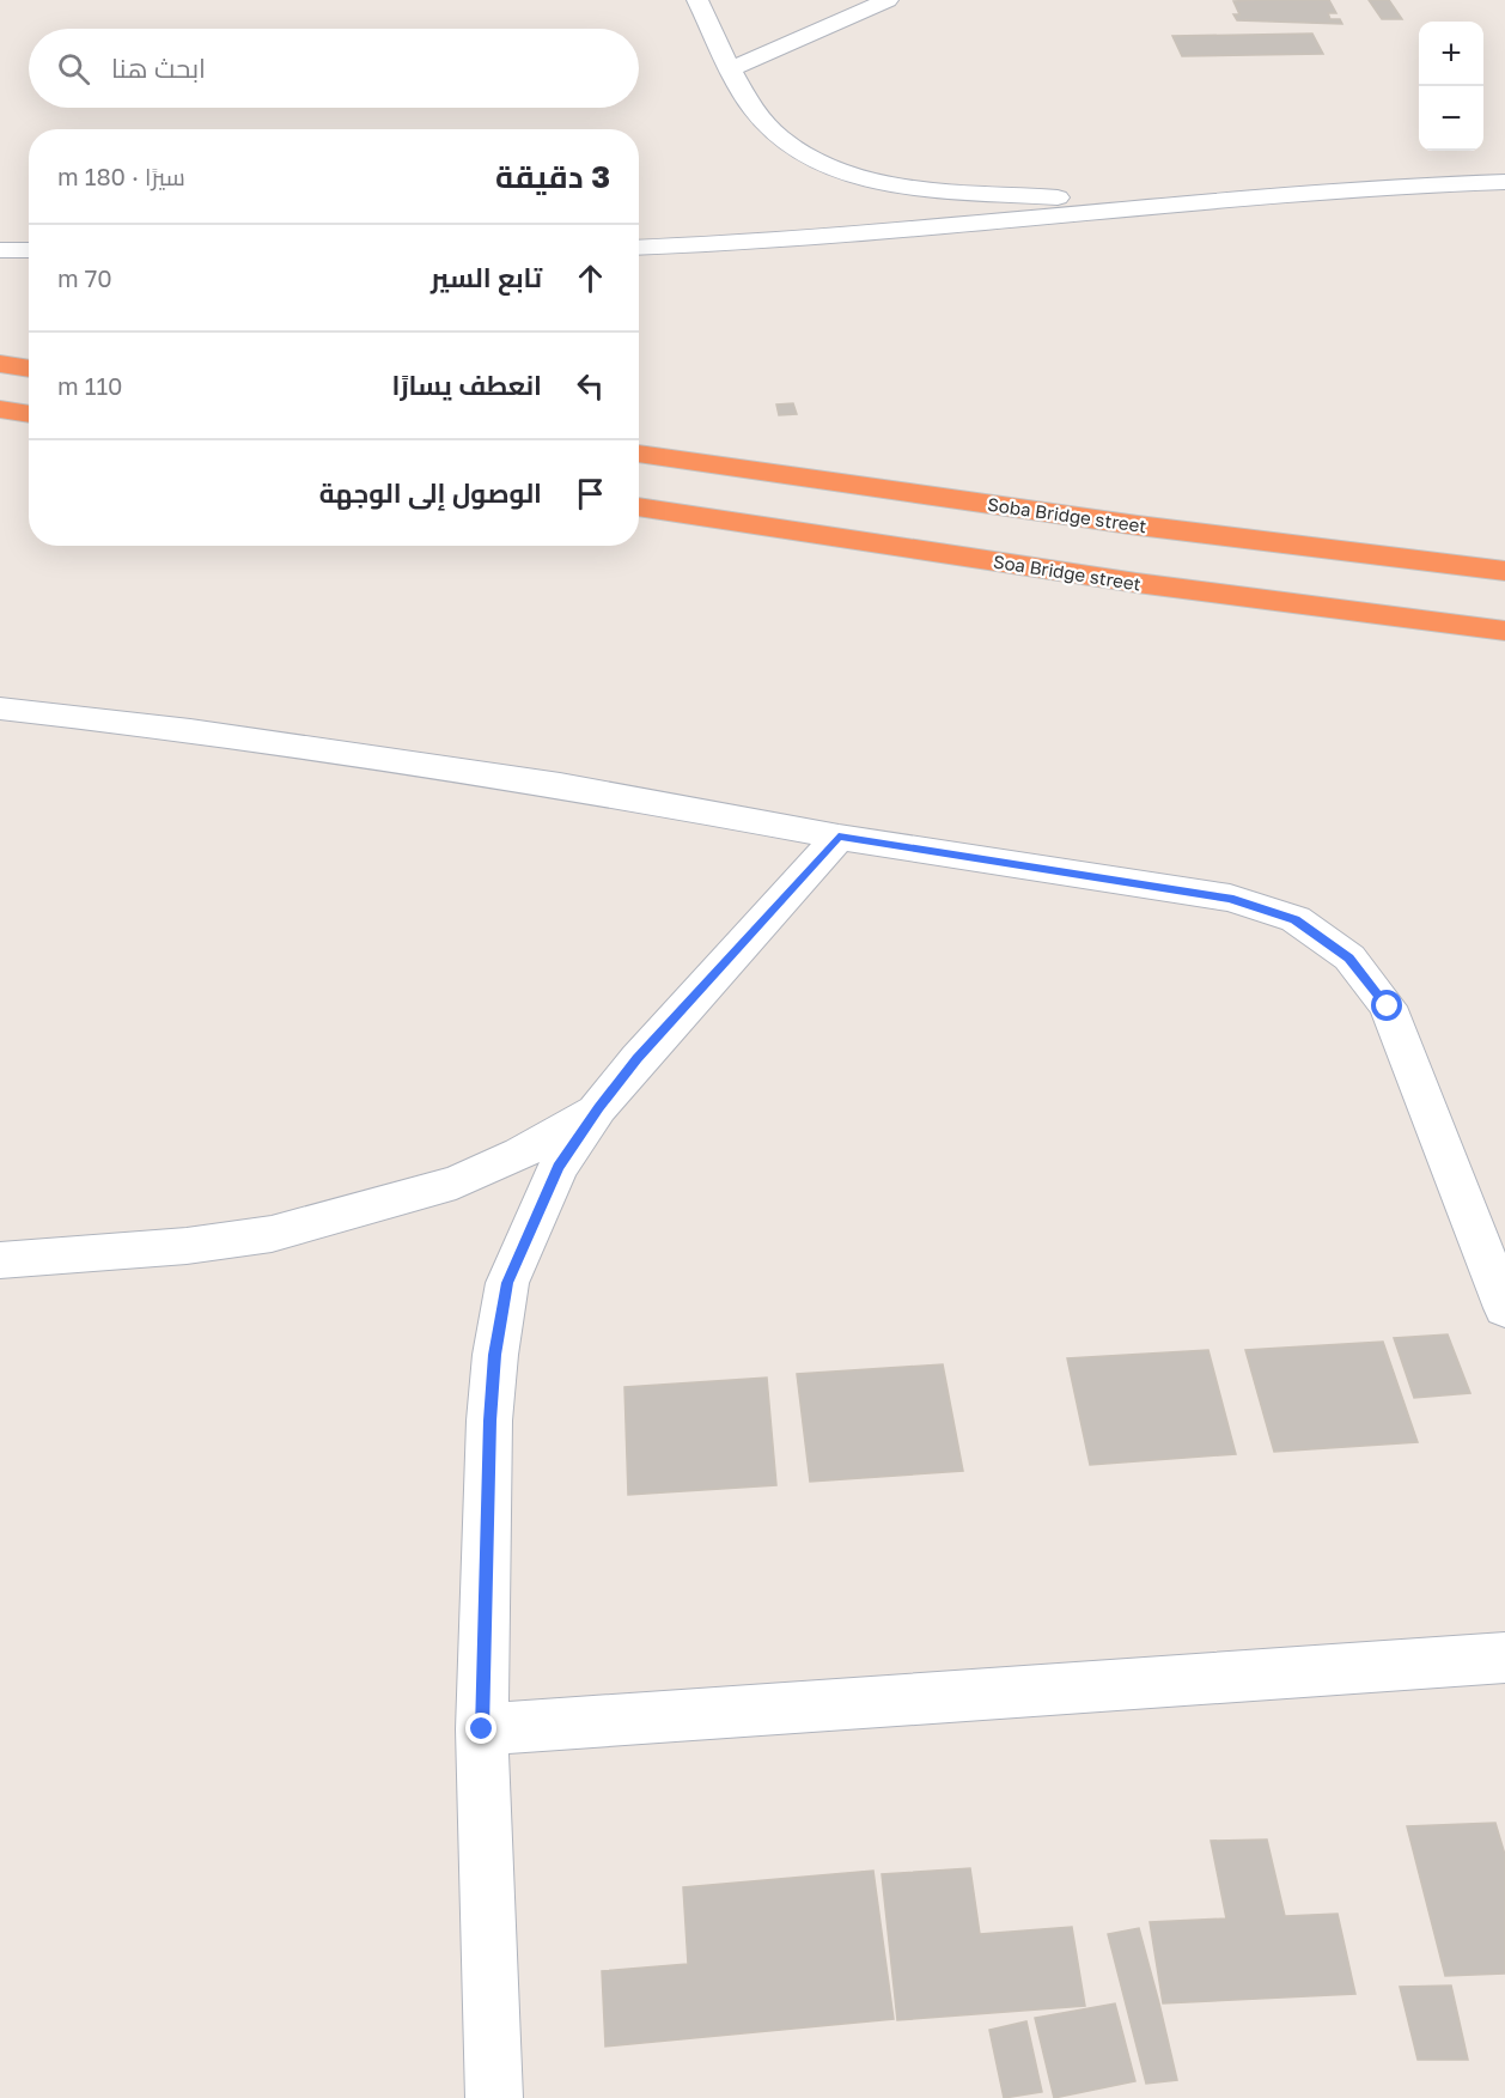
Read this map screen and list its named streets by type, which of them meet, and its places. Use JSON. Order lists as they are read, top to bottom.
{
  "streets": {
    "highway": ["Soba Bridge street", "Soa Bridge street"]
  },
  "page": {
    "map_buttons": ["+", "−"],
    "search": "ابحث هنا",
    "heading": ["3 دقيقة", "سيرًا · 180 m"],
    "list": [
      ["تابع السير", "70 m"],
      ["انعطف يسارًا", "110 m"],
      "الوصول إلى الوجهة"
    ]
  }
}
